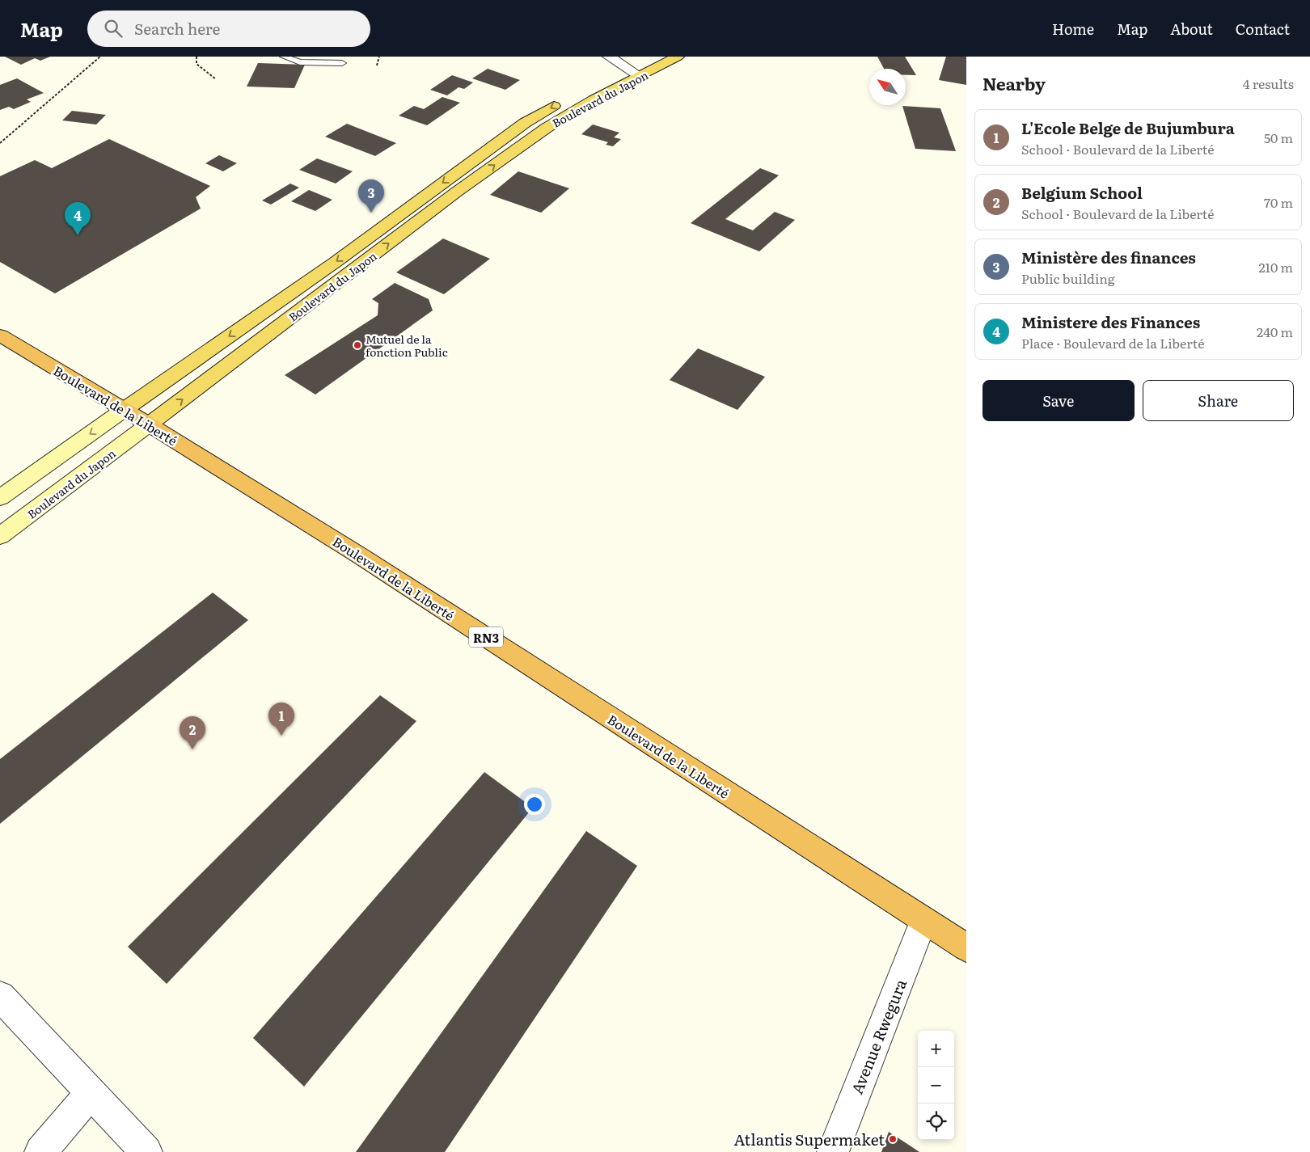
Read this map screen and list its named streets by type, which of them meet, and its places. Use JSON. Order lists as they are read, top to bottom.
{
  "streets": {
    "highway": ["Boulevard de la Liberté", "RN3"],
    "main road": ["Boulevard du Japon"],
    "street": ["Avenue Rwegura"]
  },
  "crossings": [
    ["Boulevard du Japon", "Boulevard de la Liberté"],
    ["Boulevard de la Liberté", "Avenue Rwegura"]
  ],
  "places": ["Mutuel de la fonction Public", "Atlantis Supermaket"],
  "north": "top left",
  "page": {
    "header": "Map",
    "search": "Search here",
    "nav": [
      "Home",
      "Map",
      "About",
      "Contact"
    ],
    "heading": ["Nearby", "4 results"],
    "list": [
      {
        "mark": "1",
        "name": "L'Ecole Belge de Bujumbura",
        "note": "School · Boulevard de la Liberté",
        "value": "50 m"
      },
      {
        "mark": "2",
        "name": "Belgium School",
        "note": "School · Boulevard de la Liberté",
        "value": "70 m"
      },
      {
        "mark": "3",
        "name": "Ministère des finances",
        "note": "Public building",
        "value": "210 m"
      },
      {
        "mark": "4",
        "name": "Ministere des Finances",
        "note": "Place · Boulevard de la Liberté",
        "value": "240 m"
      }
    ],
    "pins": [
      "3",
      "4",
      "1",
      "2"
    ],
    "buttons": ["Save", "Share"],
    "map_buttons": ["+", "−"]
  }
}
